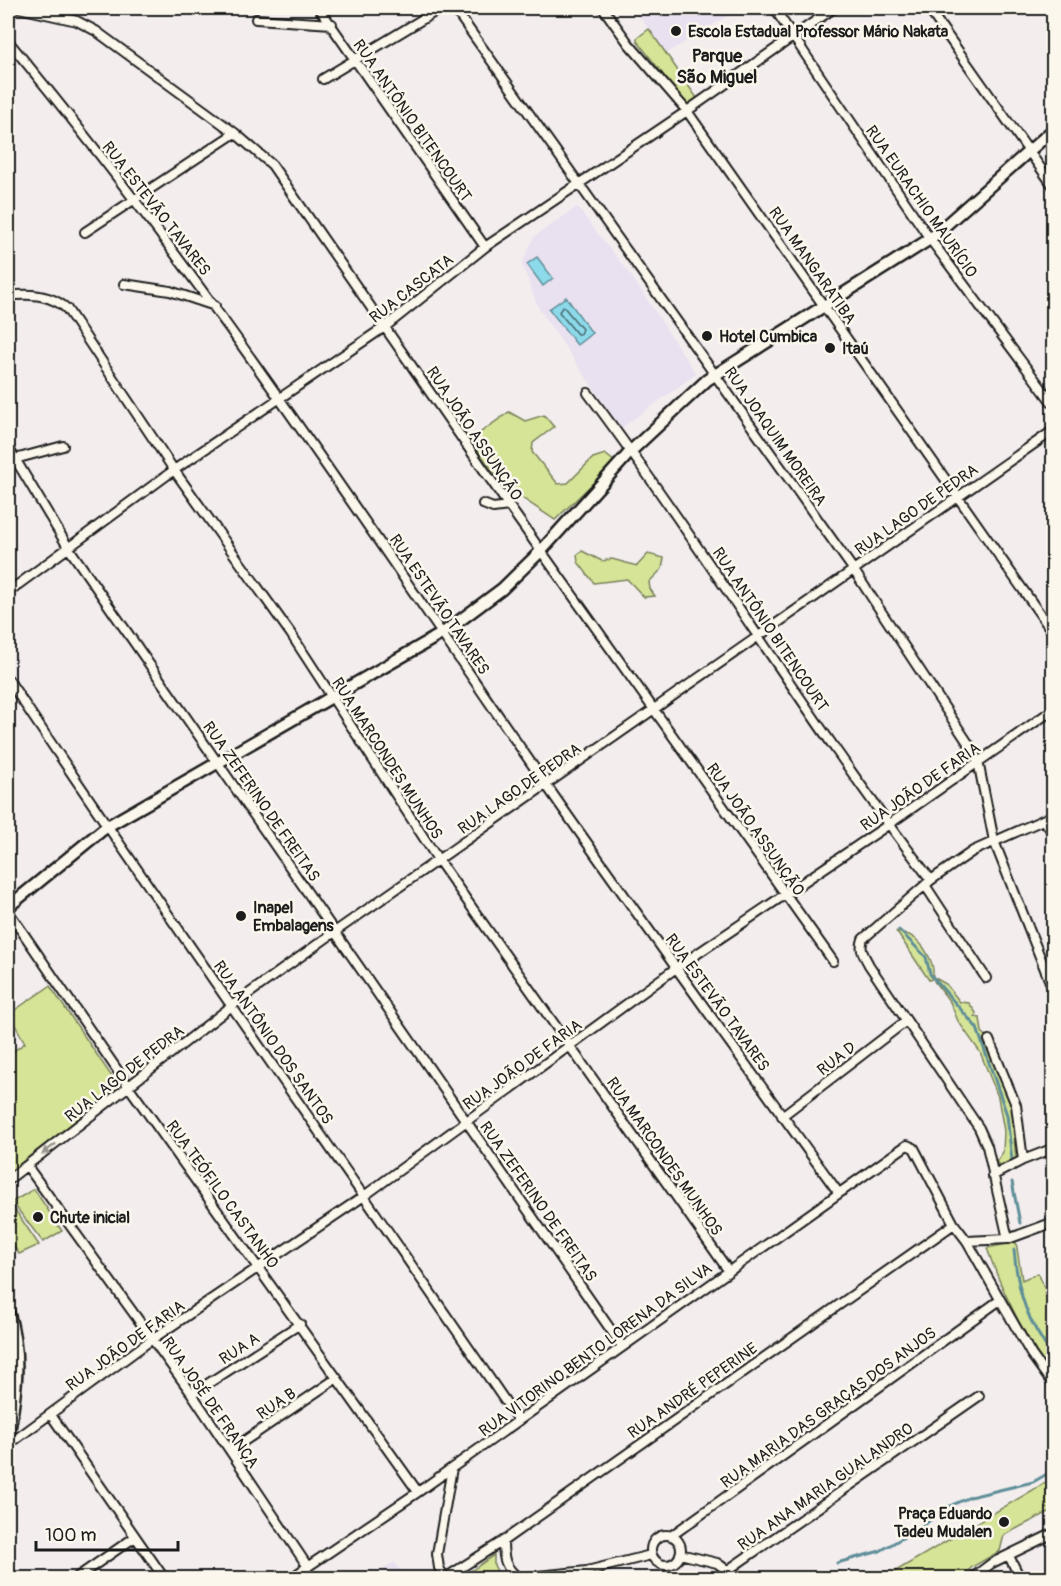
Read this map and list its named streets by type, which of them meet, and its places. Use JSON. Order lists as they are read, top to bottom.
{
  "streets": {
    "street": [
      "RUA ANTÔNIO BITENCOURT",
      "RUA EURACHIO MAURÍCIO",
      "RUA ESTEVÃO TAVARES",
      "RUA MANGARATIBA",
      "RUA CASCATA",
      "RUA JOÃO ASSUNÇÃO",
      "RUA JOAQUIM MOREIRA",
      "RUA LAGO DE PEDRA",
      "RUA MARCONDES MUNHOS",
      "RUA JOÃO DE FARIA",
      "RUA ZEFERINO DE FREITAS",
      "RUA ANTÔNIO DOS SANTOS",
      "RUA D",
      "RUA TEÓFILO CASTANHO",
      "RUA A",
      "RUA VITORINO BENTO LORENA DA SILVA",
      "RUA ANDRÉ PEPERINE",
      "RUA JOSÉ DE FRANÇA",
      "RUA B",
      "RUA MARIA DAS GRAÇAS DOS ANJOS",
      "RUA ANA MARIA GUALANDRO"
    ]
  },
  "crossings": [
    ["RUA ANTÔNIO BITENCOURT", "RUA CASCATA"],
    ["RUA ANTÔNIO BITENCOURT", "RUA LAGO DE PEDRA"],
    ["RUA ANTÔNIO BITENCOURT", "RUA JOÃO DE FARIA"],
    ["RUA EURACHIO MAURÍCIO", "RUA CASCATA"],
    ["RUA ESTEVÃO TAVARES", "RUA CASCATA"],
    ["RUA ESTEVÃO TAVARES", "RUA LAGO DE PEDRA"],
    ["RUA ESTEVÃO TAVARES", "RUA JOÃO DE FARIA"],
    ["RUA ESTEVÃO TAVARES", "RUA D"],
    ["RUA ESTEVÃO TAVARES", "RUA VITORINO BENTO LORENA DA SILVA"],
    ["RUA MANGARATIBA", "RUA CASCATA"],
    ["RUA MANGARATIBA", "RUA LAGO DE PEDRA"],
    ["RUA CASCATA", "RUA JOÃO ASSUNÇÃO"],
    ["RUA CASCATA", "RUA JOAQUIM MOREIRA"],
    ["RUA CASCATA", "RUA MARCONDES MUNHOS"],
    ["RUA CASCATA", "RUA ZEFERINO DE FREITAS"],
    ["RUA JOÃO ASSUNÇÃO", "RUA LAGO DE PEDRA"],
    ["RUA JOÃO ASSUNÇÃO", "RUA JOÃO DE FARIA"],
    ["RUA JOAQUIM MOREIRA", "RUA LAGO DE PEDRA"],
    ["RUA JOAQUIM MOREIRA", "RUA JOÃO DE FARIA"],
    ["RUA LAGO DE PEDRA", "RUA MARCONDES MUNHOS"],
    ["RUA LAGO DE PEDRA", "RUA ZEFERINO DE FREITAS"],
    ["RUA LAGO DE PEDRA", "RUA ANTÔNIO DOS SANTOS"],
    ["RUA LAGO DE PEDRA", "RUA TEÓFILO CASTANHO"],
    ["RUA LAGO DE PEDRA", "RUA JOSÉ DE FRANÇA"],
    ["RUA MARCONDES MUNHOS", "RUA JOÃO DE FARIA"],
    ["RUA MARCONDES MUNHOS", "RUA VITORINO BENTO LORENA DA SILVA"],
    ["RUA JOÃO DE FARIA", "RUA ZEFERINO DE FREITAS"],
    ["RUA JOÃO DE FARIA", "RUA ANTÔNIO DOS SANTOS"],
    ["RUA JOÃO DE FARIA", "RUA TEÓFILO CASTANHO"],
    ["RUA JOÃO DE FARIA", "RUA JOSÉ DE FRANÇA"],
    ["RUA ZEFERINO DE FREITAS", "RUA VITORINO BENTO LORENA DA SILVA"],
    ["RUA ANTÔNIO DOS SANTOS", "RUA VITORINO BENTO LORENA DA SILVA"],
    ["RUA TEÓFILO CASTANHO", "RUA A"],
    ["RUA TEÓFILO CASTANHO", "RUA VITORINO BENTO LORENA DA SILVA"],
    ["RUA TEÓFILO CASTANHO", "RUA B"],
    ["RUA A", "RUA JOSÉ DE FRANÇA"],
    ["RUA VITORINO BENTO LORENA DA SILVA", "RUA ANDRÉ PEPERINE"],
    ["RUA VITORINO BENTO LORENA DA SILVA", "RUA JOSÉ DE FRANÇA"],
    ["RUA JOSÉ DE FRANÇA", "RUA B"],
    ["RUA MARIA DAS GRAÇAS DOS ANJOS", "RUA ANA MARIA GUALANDRO"]
  ],
  "districts": ["Parque São Miguel"],
  "places": [
    "Escola Estadual Professor Mário Nakata",
    "Hotel Cumbica",
    "Itaú",
    "Inapel Embalagens",
    "Chute inicial",
    "Praça Eduardo Tadeu Mudalen"
  ],
  "scale_bar": "100 m"
}
